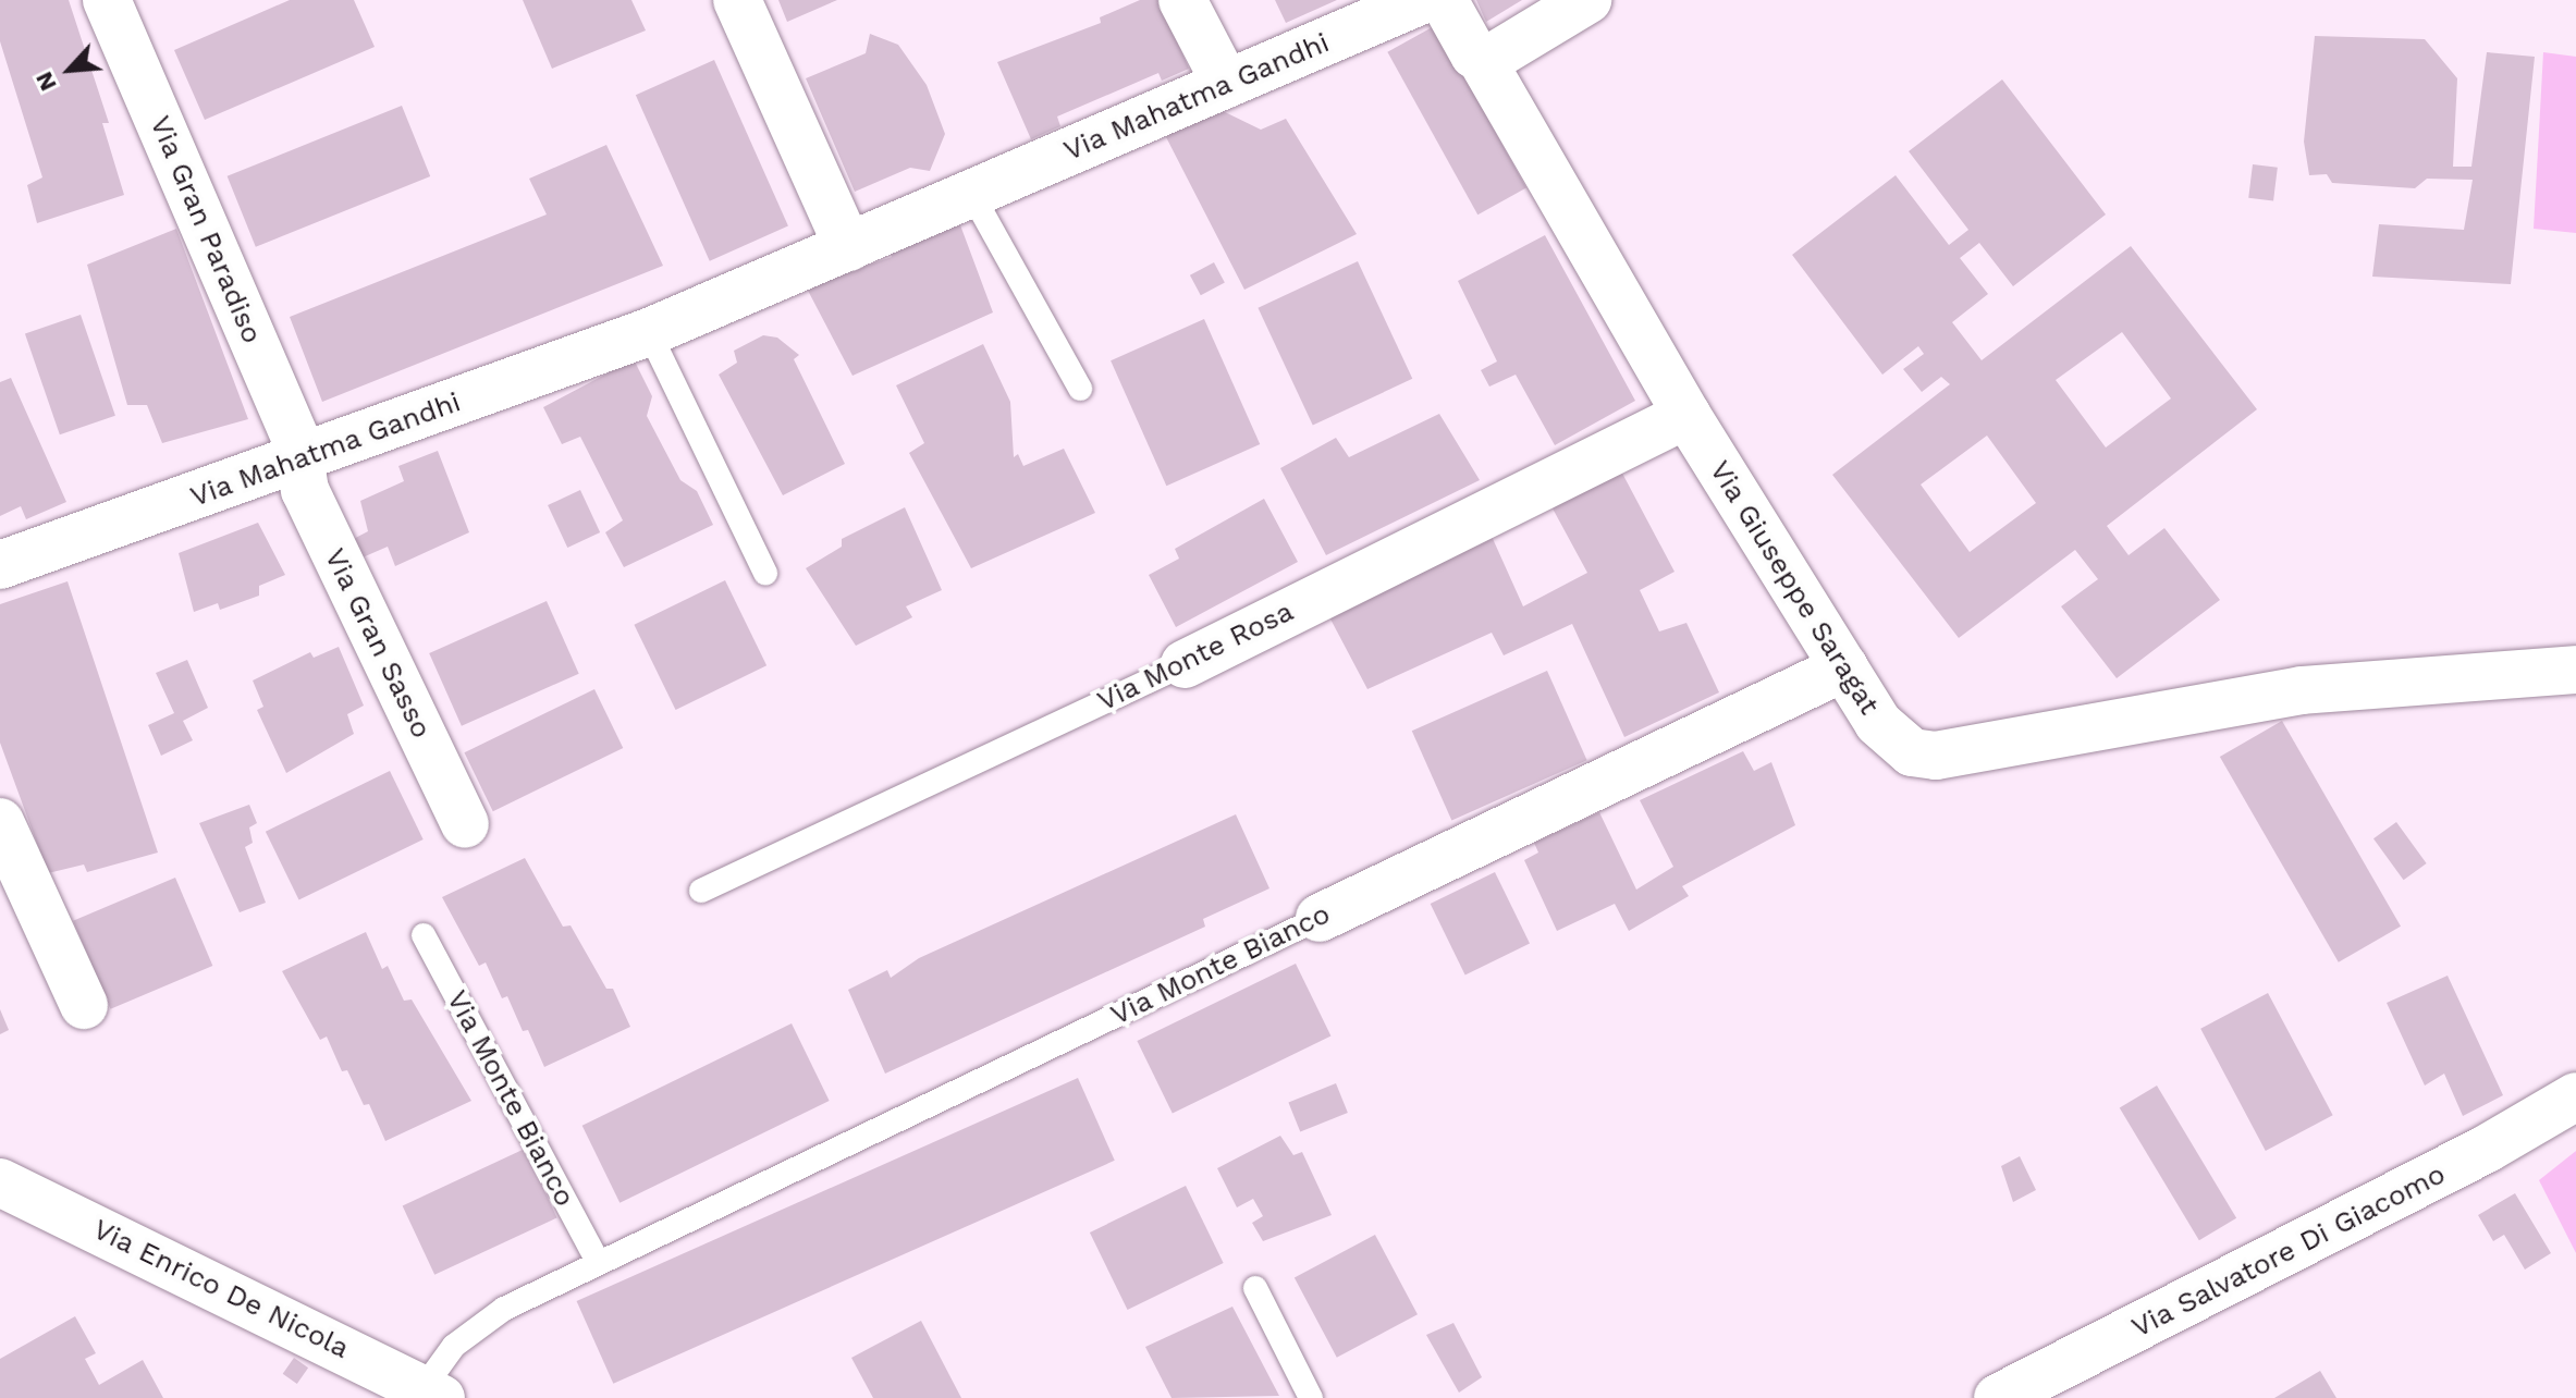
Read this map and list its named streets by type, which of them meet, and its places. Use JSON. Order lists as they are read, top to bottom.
{
  "streets": {
    "street": [
      "Via Mahatma Gandhi",
      "Via Gran Paradiso",
      "Via Giuseppe Saragat",
      "Via Gran Sasso",
      "Via Monte Rosa",
      "Via Monte Bianco",
      "Via Salvatore Di Giacomo",
      "Via Enrico De Nicola"
    ]
  },
  "crossings": [
    ["Via Mahatma Gandhi", "Via Gran Paradiso"],
    ["Via Mahatma Gandhi", "Via Gran Sasso"],
    ["Via Gran Paradiso", "Via Gran Sasso"],
    ["Via Giuseppe Saragat", "Via Monte Rosa"],
    ["Via Giuseppe Saragat", "Via Monte Bianco"],
    ["Via Monte Bianco", "Via Enrico De Nicola"]
  ],
  "north": "bottom left"
}
